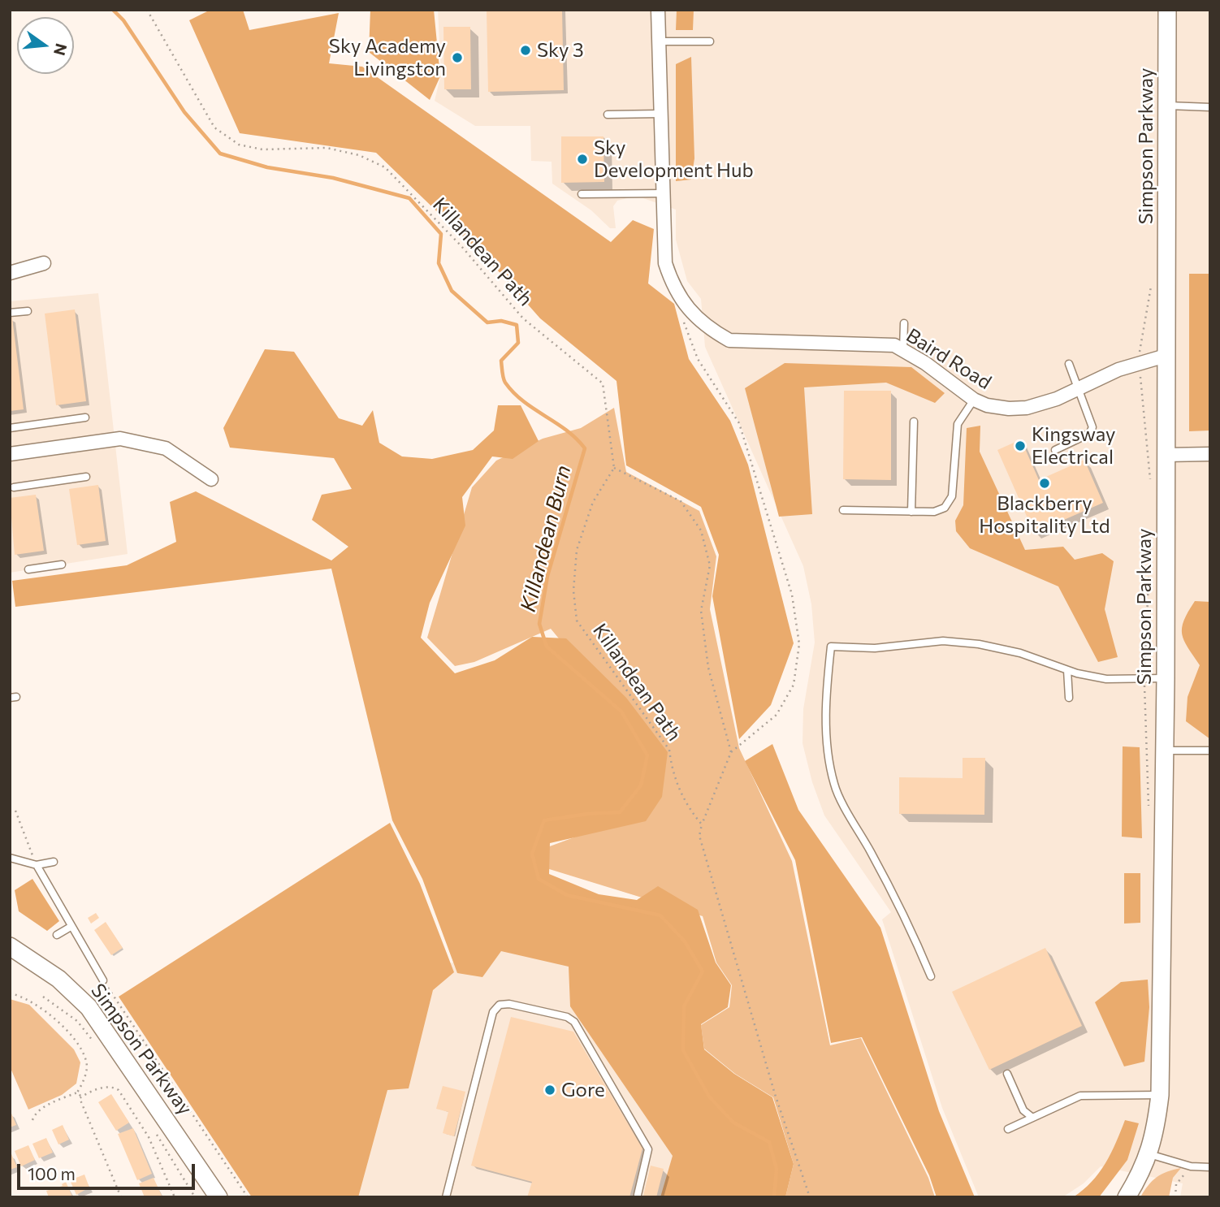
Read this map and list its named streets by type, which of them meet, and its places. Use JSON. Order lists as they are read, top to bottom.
{
  "streets": {
    "main road": ["Simpson Parkway"],
    "street": ["Baird Road"],
    "path": ["Killandean Path"]
  },
  "crossings": [
    ["Simpson Parkway", "Baird Road"]
  ],
  "water": ["Killandean Burn"],
  "places": [
    "Sky 3",
    "Sky Academy Livingston",
    "Sky Development Hub",
    "Kingsway Electrical",
    "Blackberry Hospitality Ltd",
    "Gore"
  ],
  "scale_bar": "100 m",
  "north": "right"
}
